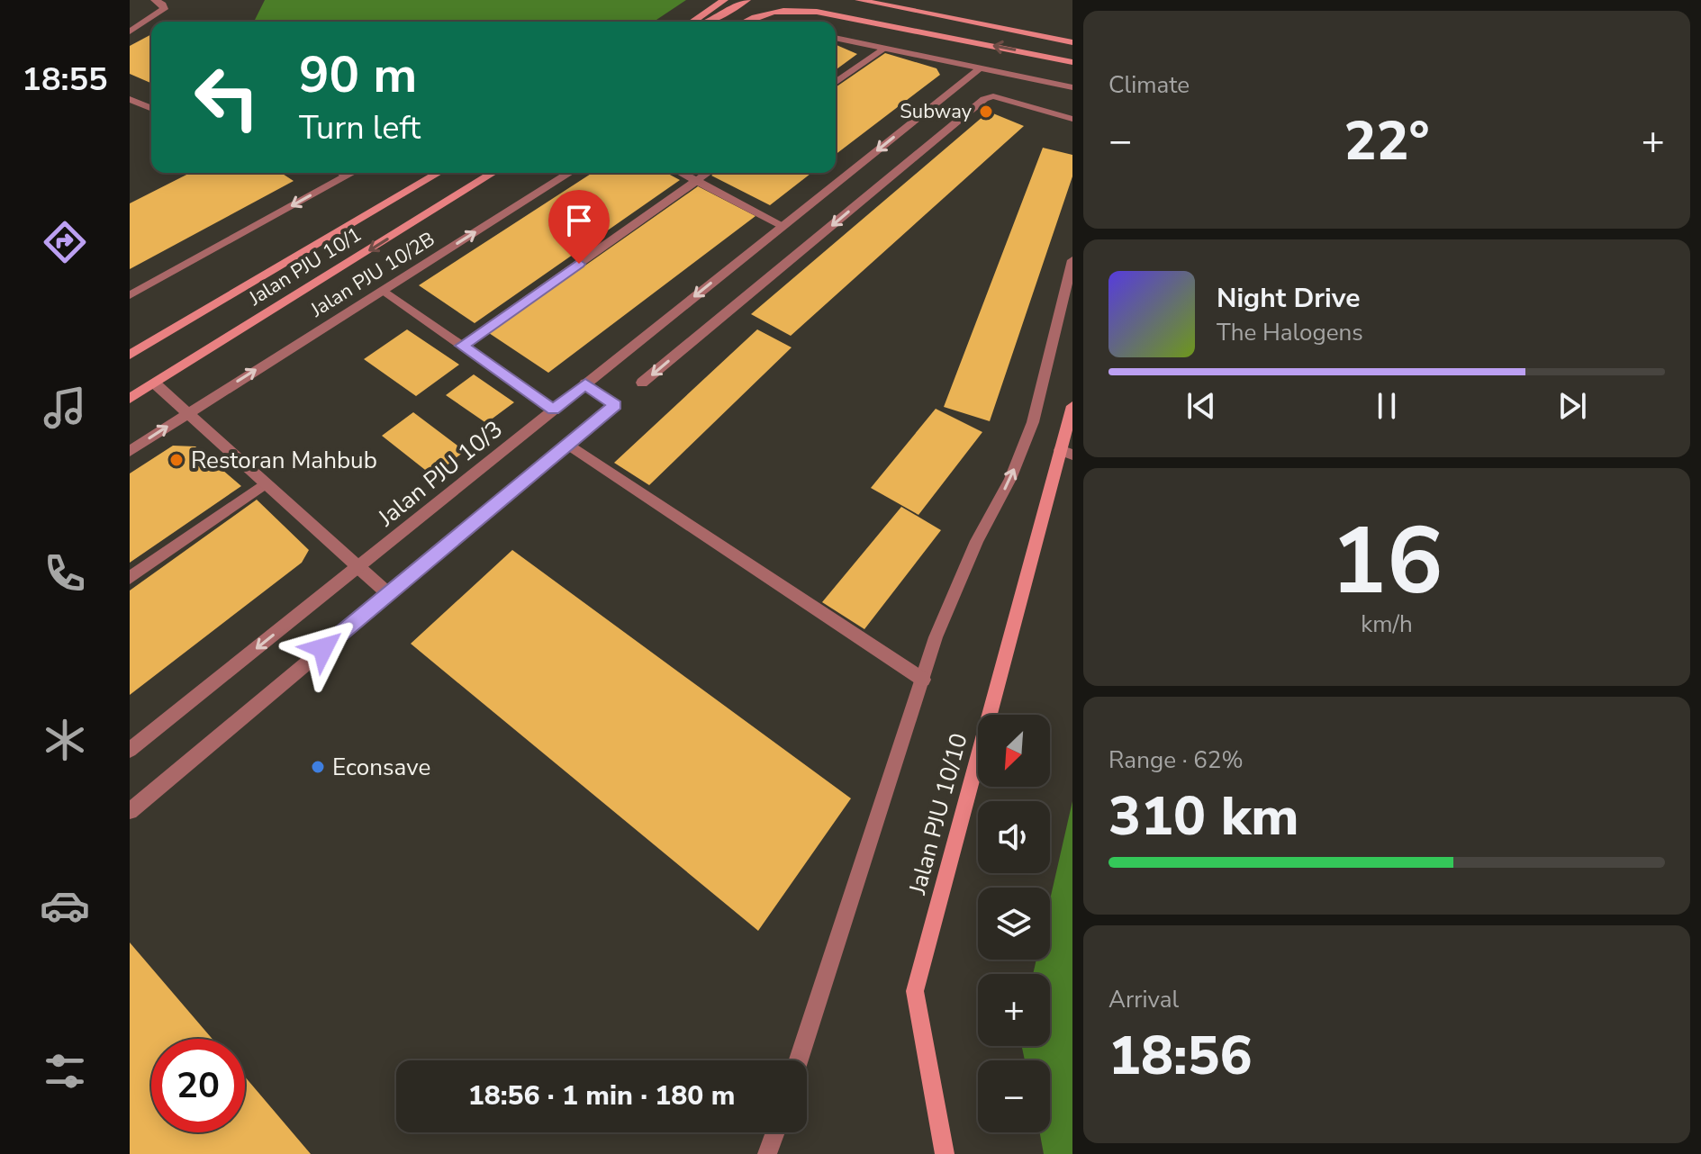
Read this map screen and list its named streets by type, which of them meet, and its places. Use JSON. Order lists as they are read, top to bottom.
{
  "streets": {
    "street": [
      "Jalan PJU 10/1",
      "Jalan PJU 10/2B",
      "Jalan PJU 10/3",
      "Jalan PJU 10/10"
    ]
  },
  "places": ["Subway", "Restoran Mahbub", "Econsave"],
  "north": "bottom left",
  "page": {
    "tabs": "18:55",
    "tile": [
      "Climate",
      ["16", "km/h"],
      ["Range · 62%", "310 km"],
      ["Arrival", "18:56"]
    ],
    "turn": ["90 m", "Turn left"],
    "heat": ["−", "22°", "+"],
    "song": ["Night Drive", "The Halogens"],
    "map_buttons": ["+", "−"],
    "limit": "20",
    "trip": "18:56 · 1 min · 180 m"
  }
}
